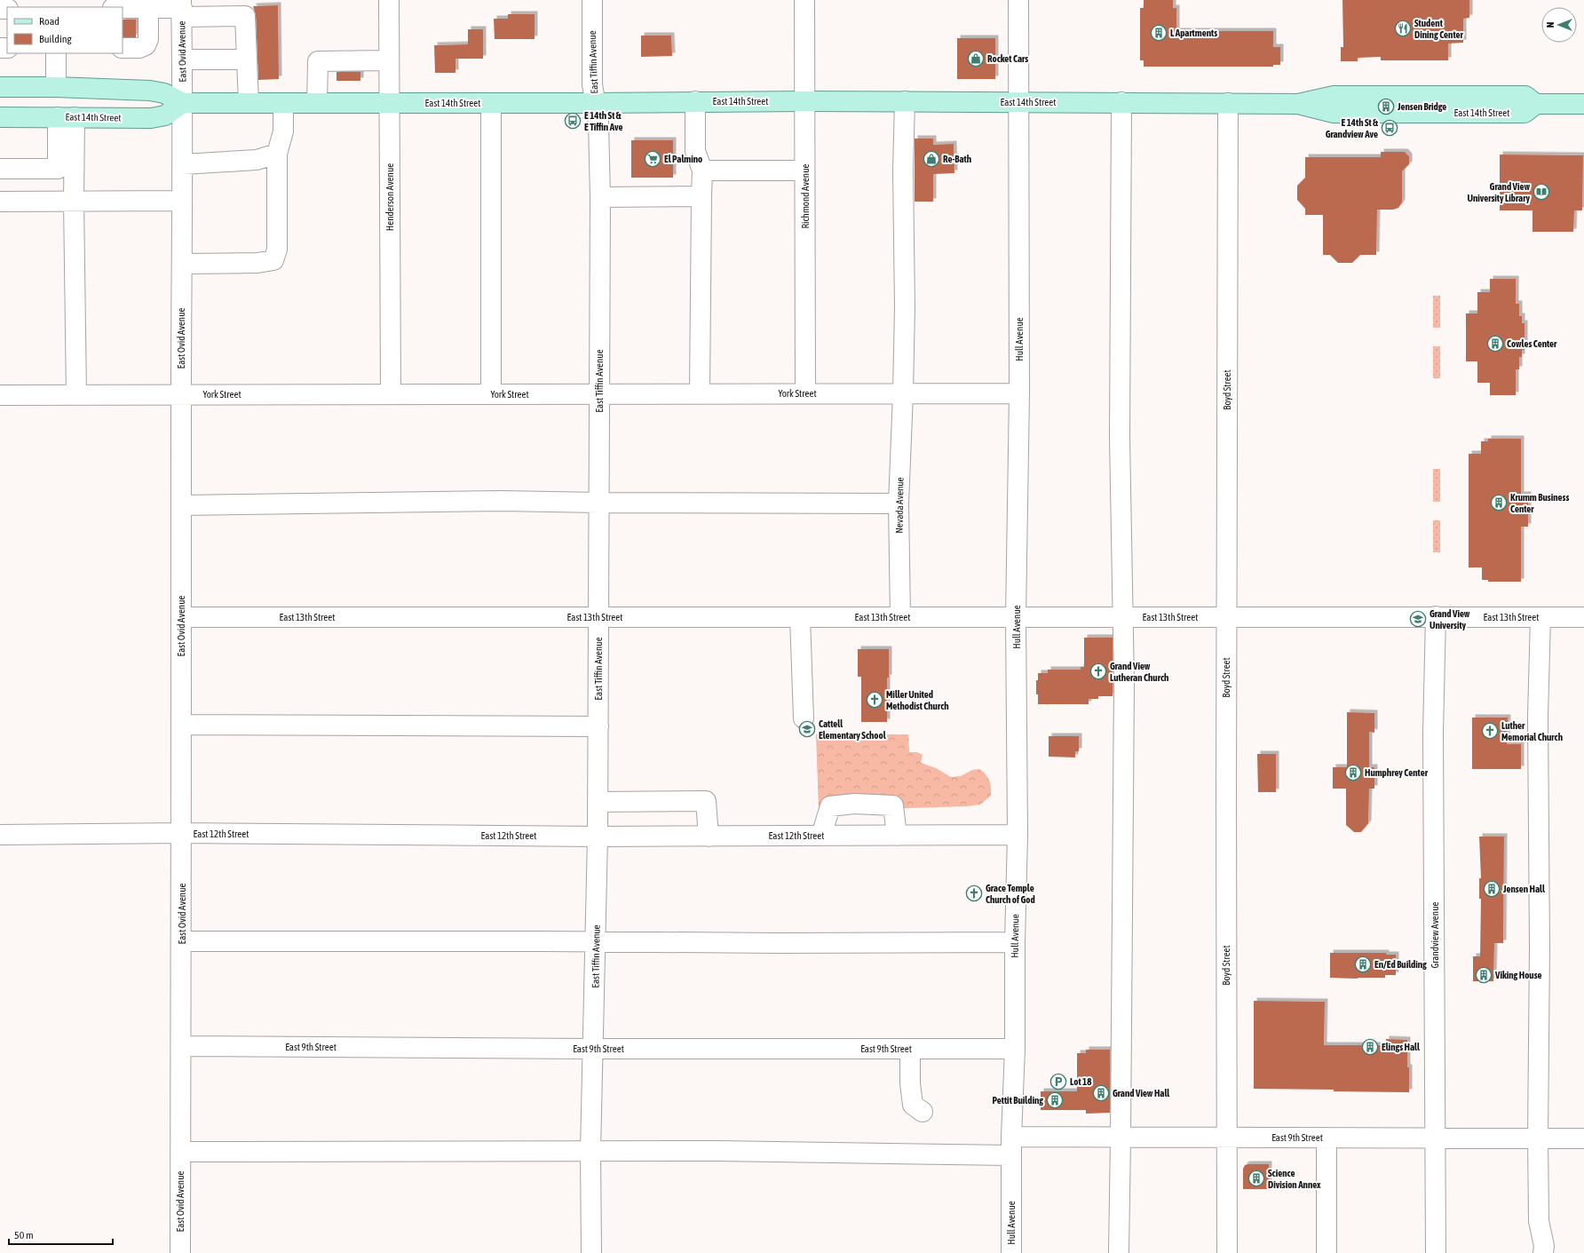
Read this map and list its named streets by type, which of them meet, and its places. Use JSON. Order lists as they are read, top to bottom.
{
  "streets": {
    "main road": ["East 14th Street"],
    "street": [
      "East Ovid Avenue",
      "East Tiffin Avenue",
      "Richmond Avenue",
      "Henderson Avenue",
      "Hull Avenue",
      "Boyd Street",
      "York Street",
      "Nevada Avenue",
      "East 13th Street",
      "East 12th Street",
      "Grandview Avenue",
      "East 9th Street"
    ]
  },
  "crossings": [
    ["East Ovid Avenue", "East 14th Street"],
    ["East Ovid Avenue", "York Street"],
    ["East Ovid Avenue", "East 13th Street"],
    ["East Ovid Avenue", "East 12th Street"],
    ["East Ovid Avenue", "East 9th Street"],
    ["East Tiffin Avenue", "East 14th Street"],
    ["East Tiffin Avenue", "York Street"],
    ["East Tiffin Avenue", "East 13th Street"],
    ["East Tiffin Avenue", "East 12th Street"],
    ["East Tiffin Avenue", "East 9th Street"],
    ["East 14th Street", "Richmond Avenue"],
    ["East 14th Street", "Henderson Avenue"],
    ["East 14th Street", "Hull Avenue"],
    ["East 14th Street", "Boyd Street"],
    ["East 14th Street", "Nevada Avenue"],
    ["Richmond Avenue", "York Street"],
    ["Henderson Avenue", "York Street"],
    ["Hull Avenue", "York Street"],
    ["Hull Avenue", "East 13th Street"],
    ["Hull Avenue", "East 12th Street"],
    ["Hull Avenue", "East 9th Street"],
    ["Boyd Street", "East 13th Street"],
    ["Boyd Street", "East 9th Street"],
    ["York Street", "Nevada Avenue"],
    ["Nevada Avenue", "East 13th Street"],
    ["East 13th Street", "Grandview Avenue"],
    ["Grandview Avenue", "East 9th Street"]
  ],
  "places": {
    "restaurant": ["Student Dining Center"],
    "building": [
      "L Apartments",
      "Jensen Bridge",
      "Cowles Center",
      "Krumm Business Center",
      "Humphrey Center",
      "Jensen Hall",
      "En/Ed Building",
      "Viking House",
      "Elings Hall",
      "Grand View Hall",
      "Pettit Building",
      "Science Division Annex"
    ],
    "shop": ["Rocket Cars", "Re-Bath"],
    "bus stop": ["E 14th St & E Tiffin Ave", "E 14th St & Grandview Ave"],
    "supermarket": ["El Palmino"],
    "library": ["Grand View University Library"],
    "school or university": ["Grand View University", "Cattell Elementary School"],
    "church": [
      "Grand View Lutheran Church",
      "Miller United Methodist Church",
      "Luther Memorial Church",
      "Grace Temple Church of God"
    ],
    "parking": ["Lot 18"]
  },
  "legend": ["Road", "Building"],
  "scale_bar": "50 m",
  "north": "left"
}
